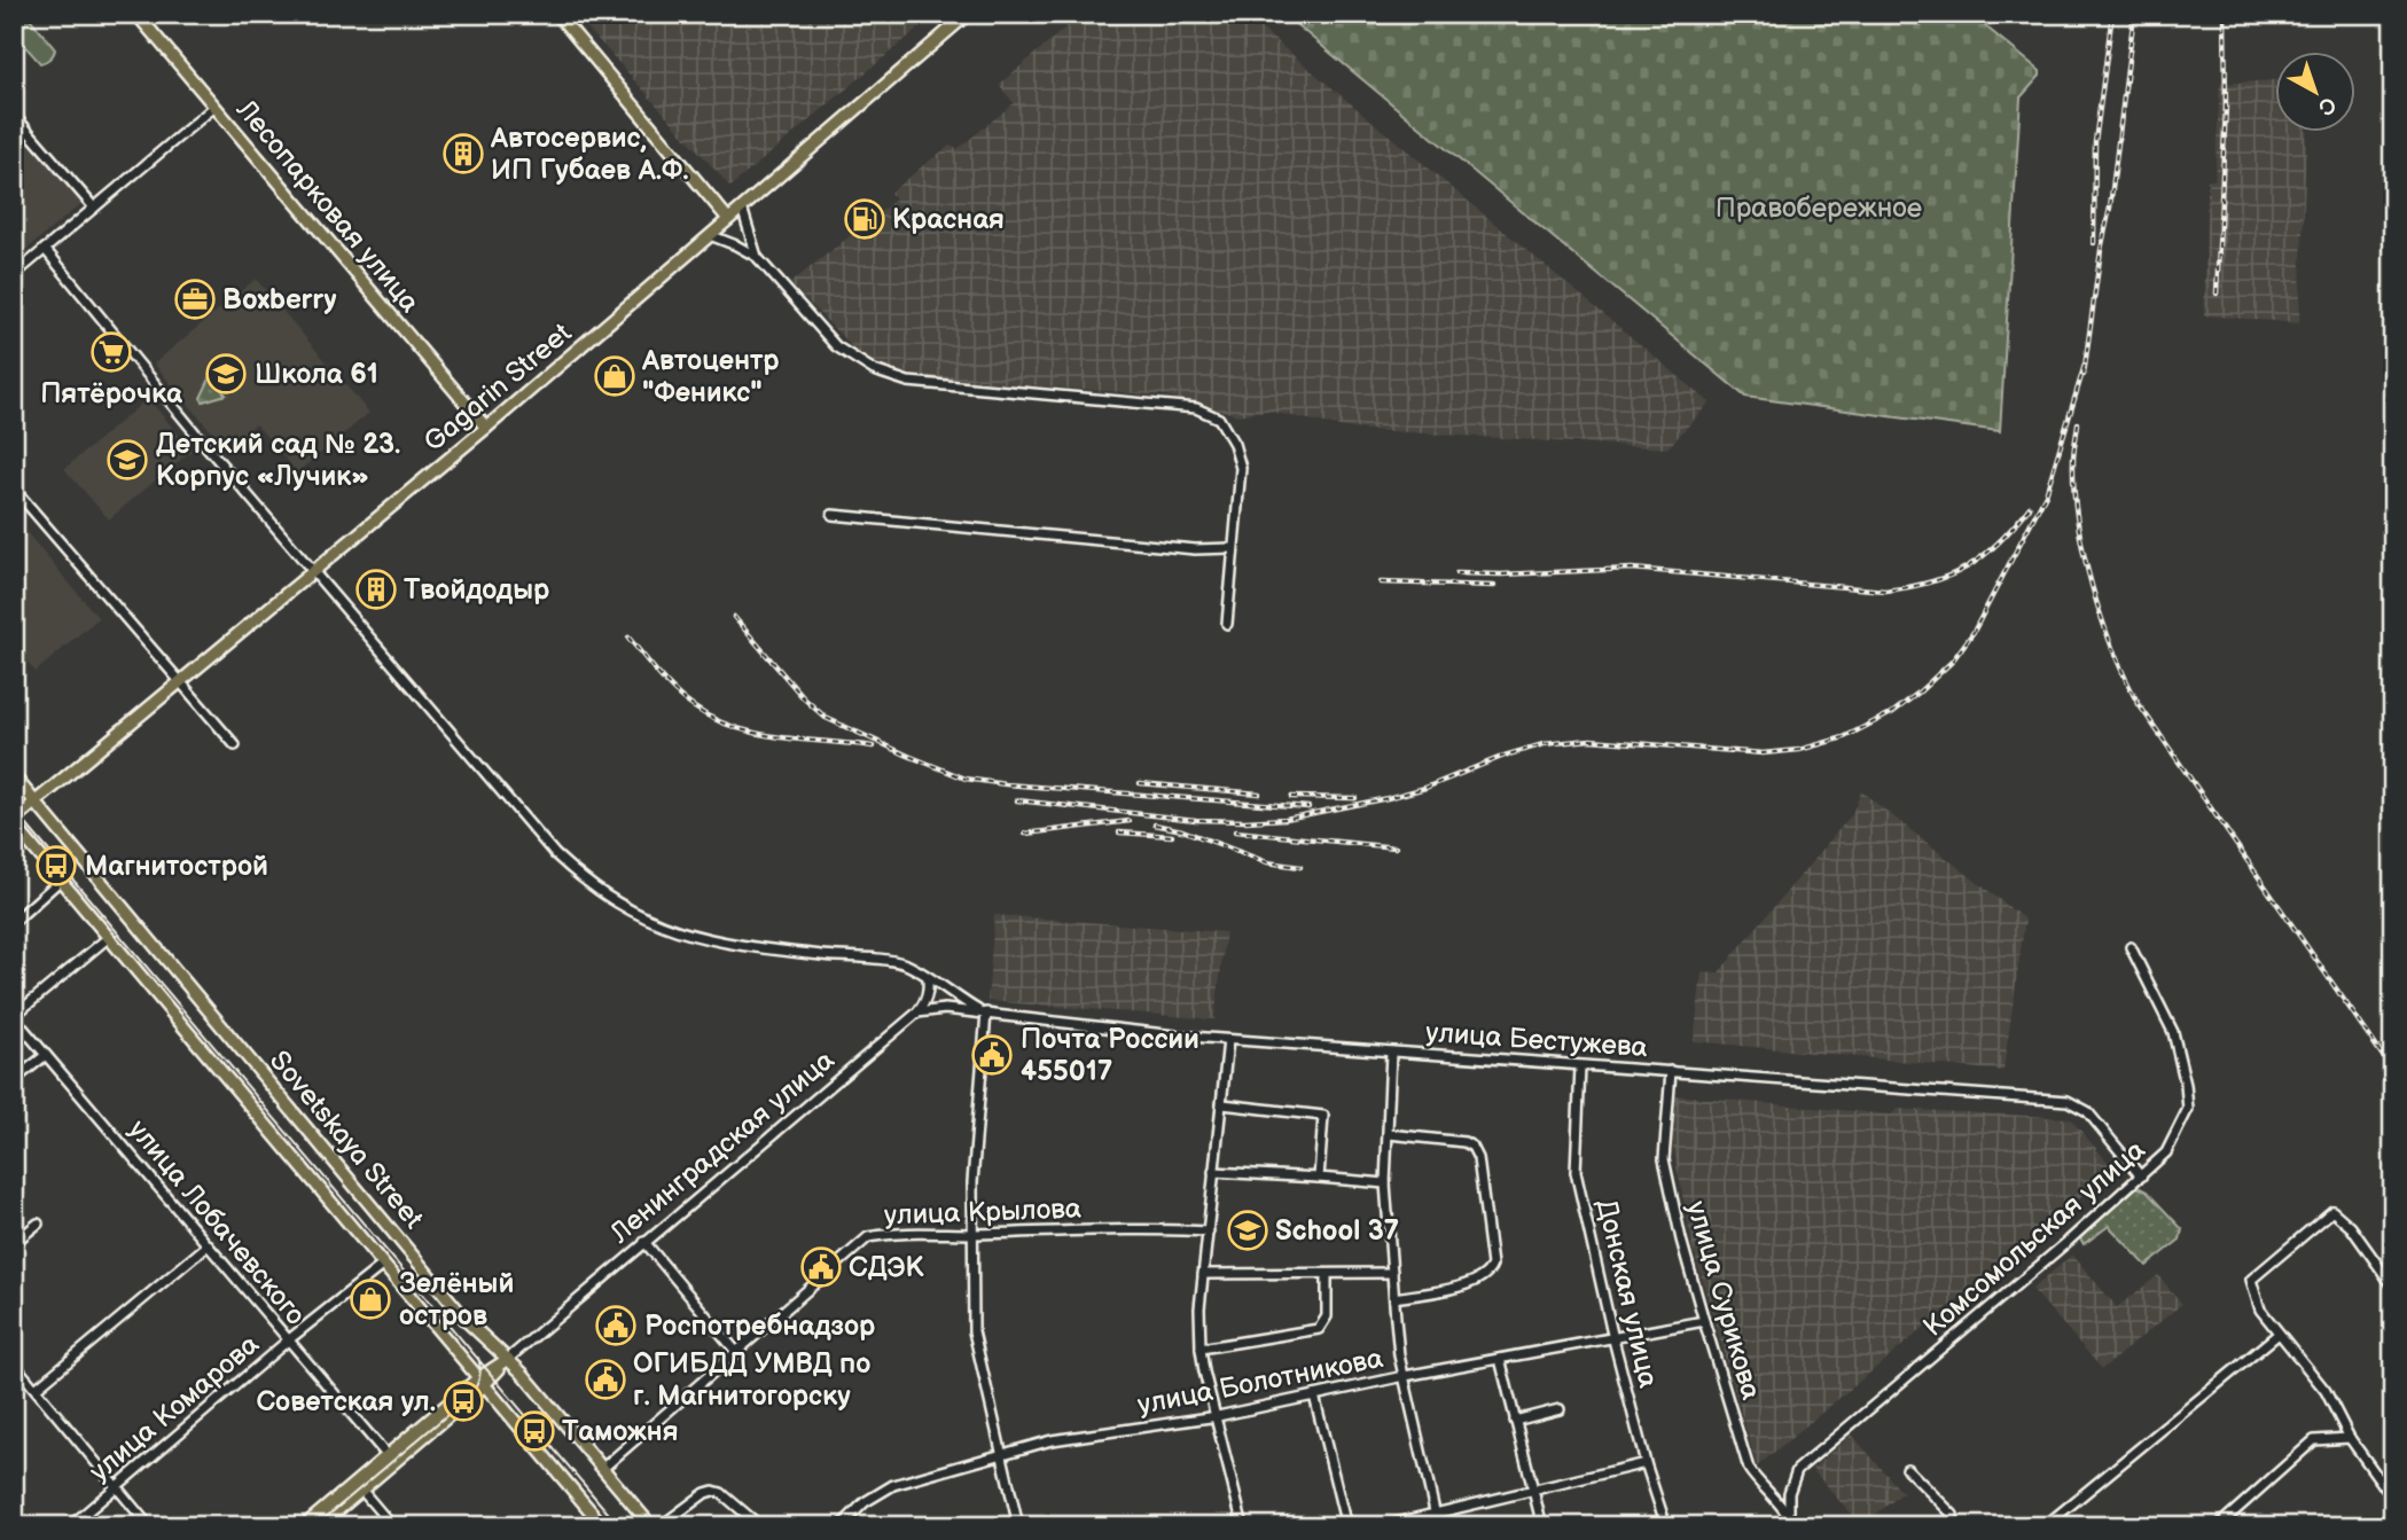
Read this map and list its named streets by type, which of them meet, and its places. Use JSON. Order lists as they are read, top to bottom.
{
  "streets": {
    "main road": [
      "Лесопарковая улица",
      "Gagarin Street",
      "Sovetskaya Street",
      "Ленинградская улица"
    ],
    "street": [
      "улица Бестужева",
      "улица Крылова",
      "улица Лобачевского",
      "Комсомольская улица",
      "Донская улица",
      "улица Сурикова",
      "улица Болотникова",
      "улица Комарова"
    ]
  },
  "crossings": [
    ["Лесопарковая улица", "Gagarin Street"],
    ["Gagarin Street", "Sovetskaya Street"],
    ["улица Бестужева", "Комсомольская улица"],
    ["улица Бестужева", "Донская улица"],
    ["улица Бестужева", "улица Сурикова"],
    ["Sovetskaya Street", "Ленинградская улица"],
    ["Sovetskaya Street", "улица Крылова"],
    ["Sovetskaya Street", "улица Комарова"],
    ["Ленинградская улица", "улица Лобачевского"],
    ["улица Лобачевского", "улица Комарова"],
    ["Комсомольская улица", "улица Сурикова"],
    ["Донская улица", "улица Болотникова"],
    ["улица Сурикова", "улица Болотникова"]
  ],
  "parks": ["Правобережное"],
  "places": {
    "building": ["Автосервис, ИП Губаев А.Ф.", "Твойдодыр"],
    "fuel station": ["Красная"],
    "office": ["Boxberry"],
    "supermarket": ["Пятёрочка"],
    "school or university": ["Школа 61", "Детский сад № 23. Корпус «Лучик»", "School 37"],
    "shop": ["Автоцентр \"Феникс\"", "Зелёный остров"],
    "bus stop": ["Магнитострой", "Советская ул.", "Таможня"],
    "public building": [
      "Почта России 455017",
      "СДЭК",
      "Роспотребнадзор",
      "ОГИБДД УМВД по г. Магнитогорску"
    ]
  },
  "north": "bottom right"
}
